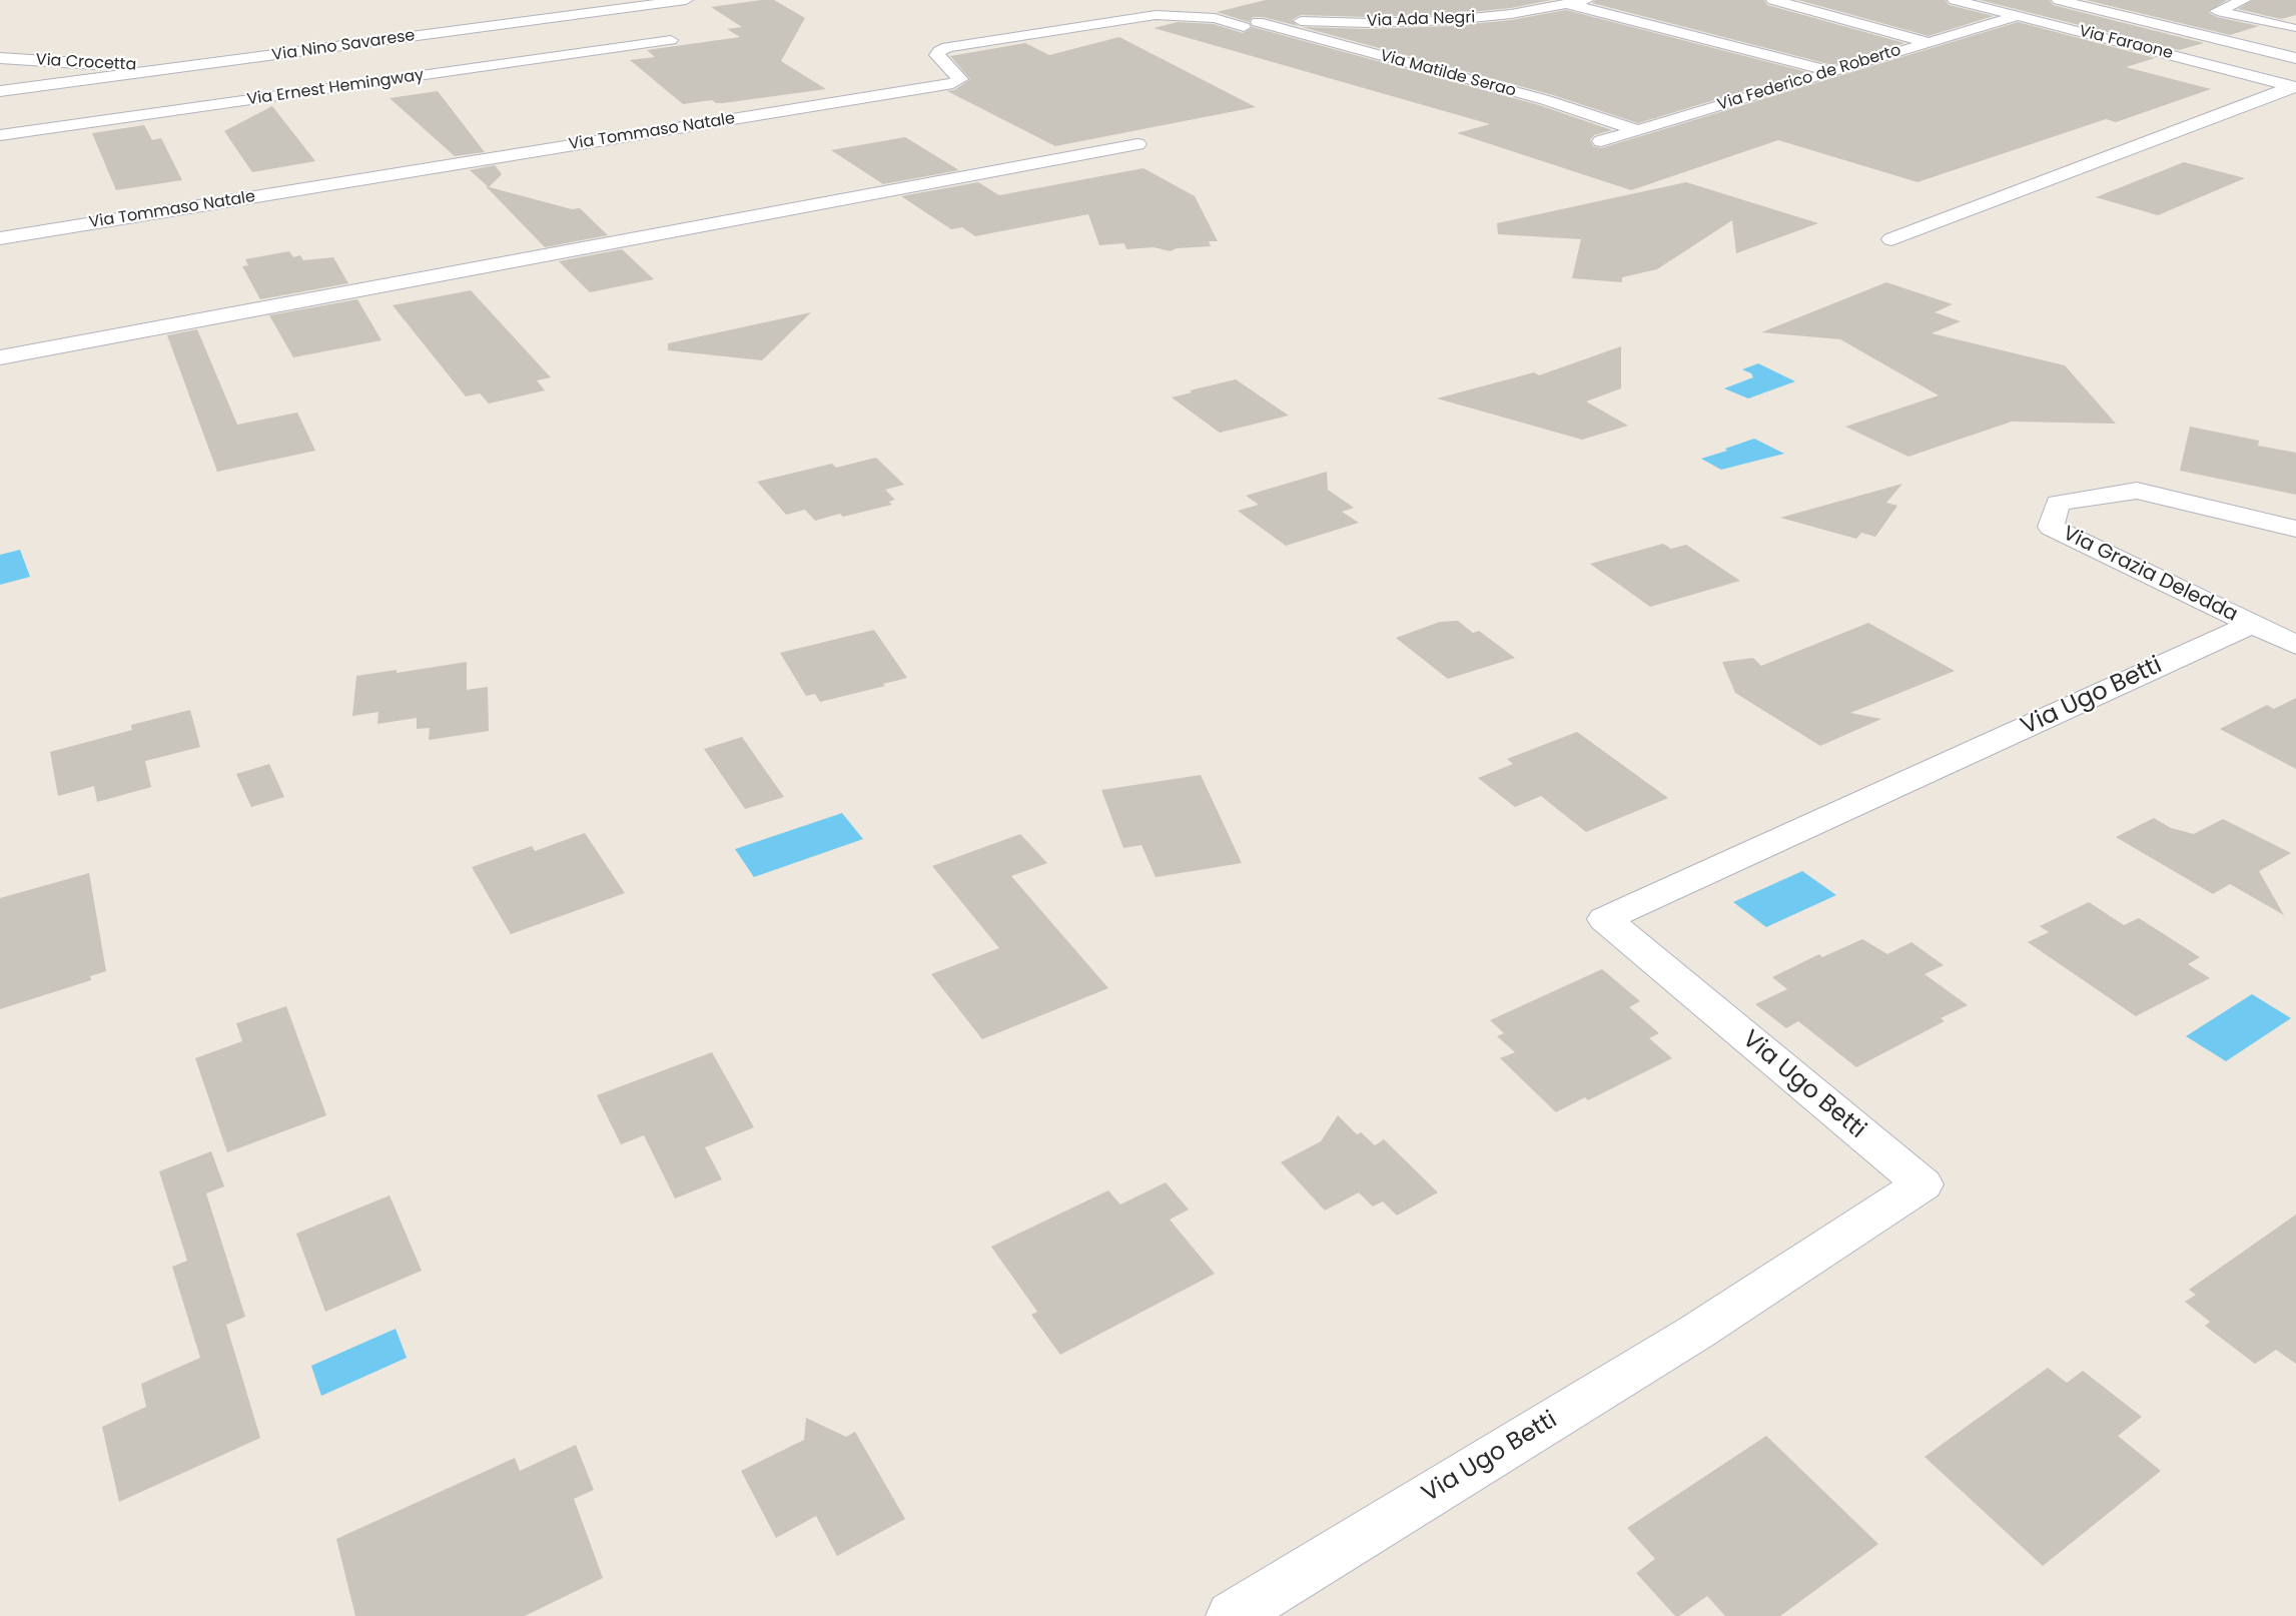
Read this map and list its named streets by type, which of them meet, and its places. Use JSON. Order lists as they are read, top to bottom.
{
  "streets": {
    "street": [
      "Via Ada Negri",
      "Via Faraone",
      "Via Nino Savarese",
      "Via Crocetta",
      "Via Matilde Serao",
      "Via Federico de Roberto",
      "Via Ernest Hemingway",
      "Via Tommaso Natale",
      "Via Grazia Deledda",
      "Via Ugo Betti"
    ]
  },
  "crossings": [
    ["Via Ada Negri", "Via Matilde Serao"],
    ["Via Ada Negri", "Via Tommaso Natale"],
    ["Via Faraone", "Via Federico de Roberto"],
    ["Via Nino Savarese", "Via Crocetta"],
    ["Via Matilde Serao", "Via Federico de Roberto"],
    ["Via Matilde Serao", "Via Tommaso Natale"],
    ["Via Grazia Deledda", "Via Ugo Betti"]
  ]
}
